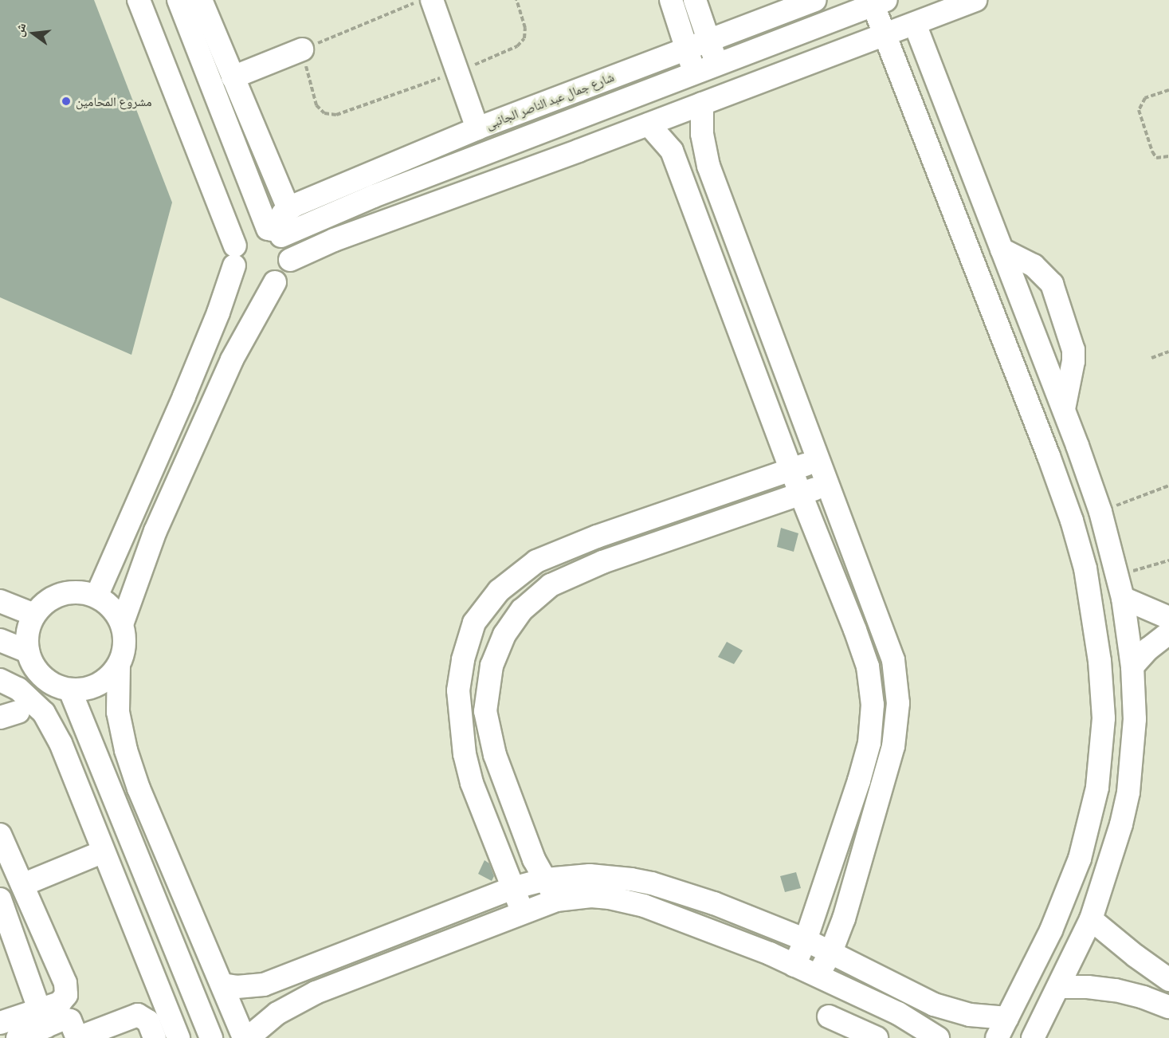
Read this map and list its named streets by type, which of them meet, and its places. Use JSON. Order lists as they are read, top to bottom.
{
  "streets": {
    "street": ["شارع جمال عبد الناصر الجانبى"]
  },
  "places": ["مشروع المحامين"],
  "north": "left"
}
